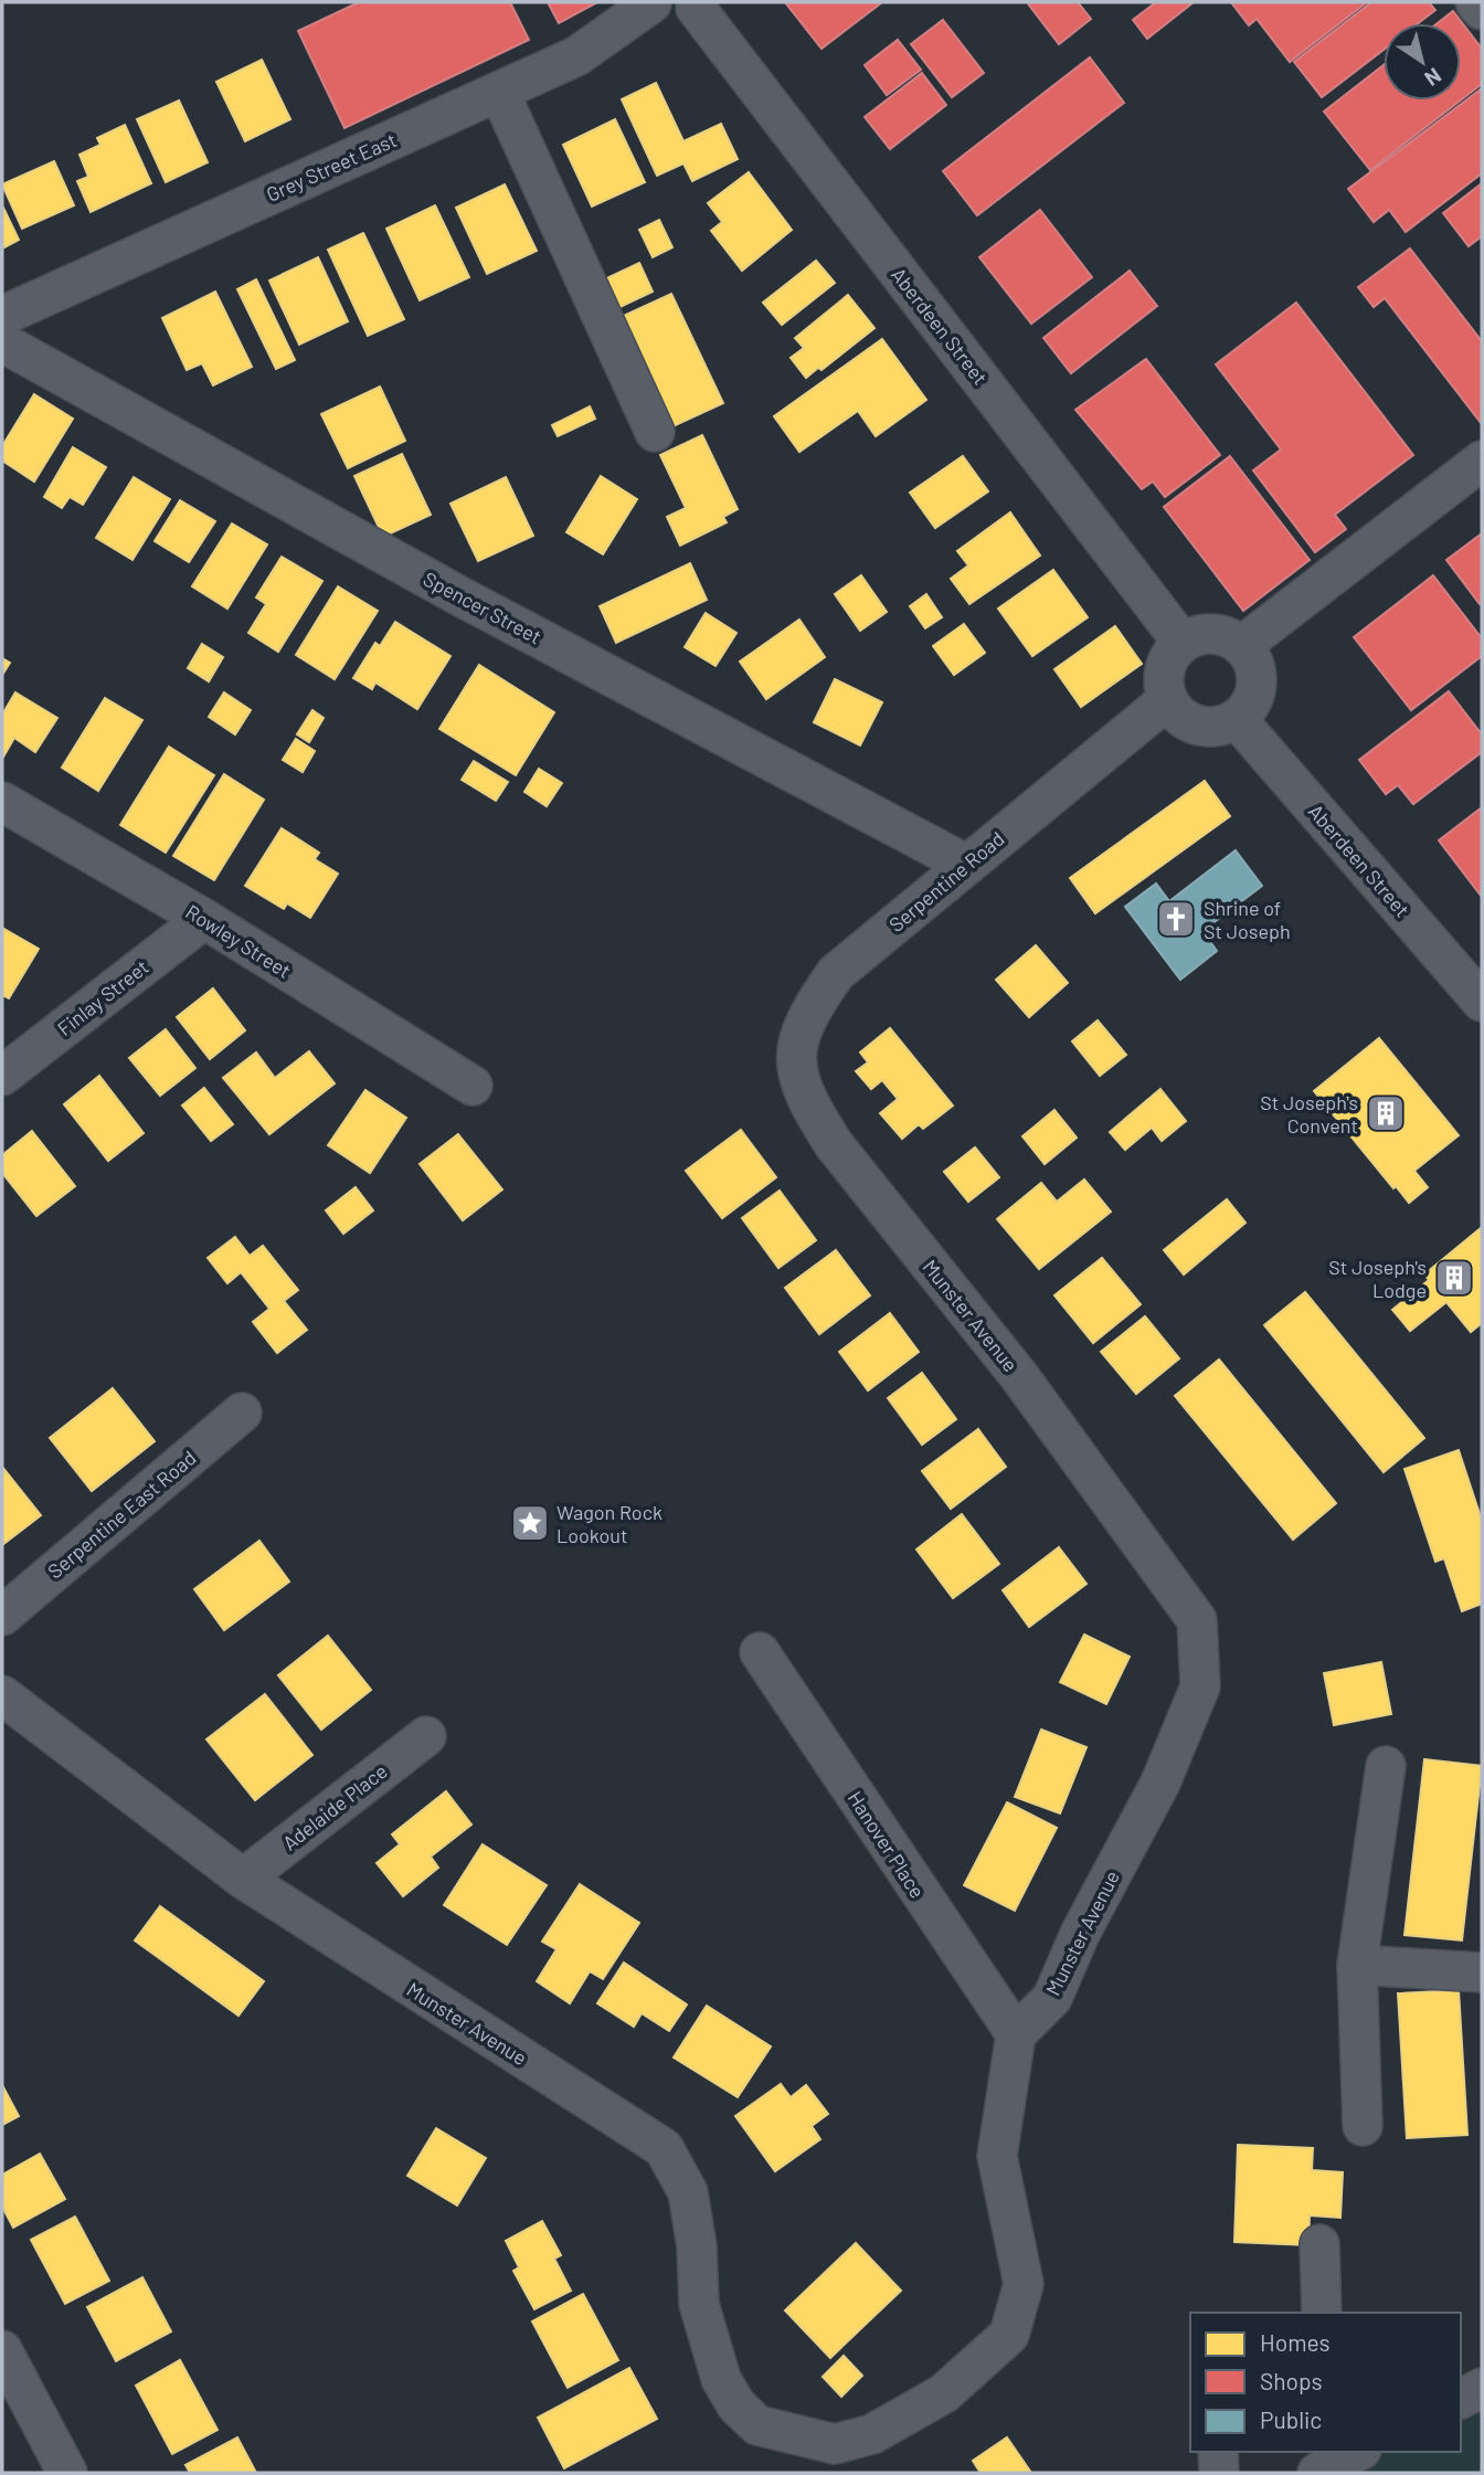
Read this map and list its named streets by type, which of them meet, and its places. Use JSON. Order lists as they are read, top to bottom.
{
  "streets": {
    "street": [
      "Grey Street East",
      "Aberdeen Street",
      "Spencer Street",
      "Serpentine Road",
      "Rowley Street",
      "Finlay Street",
      "Munster Avenue",
      "Serpentine East Road",
      "Adelaide Place",
      "Hanover Place"
    ]
  },
  "crossings": [
    ["Aberdeen Street", "Serpentine Road"],
    ["Spencer Street", "Serpentine Road"],
    ["Serpentine Road", "Munster Avenue"],
    ["Rowley Street", "Finlay Street"],
    ["Munster Avenue", "Adelaide Place"],
    ["Munster Avenue", "Hanover Place"]
  ],
  "places": {
    "church": ["Shrine of St Joseph"],
    "building": ["St Joseph's Convent", "St Joseph's Lodge"],
    "place": ["Wagon Rock Lookout"]
  },
  "legend": ["Homes", "Shops", "Public"],
  "north": "bottom right"
}
